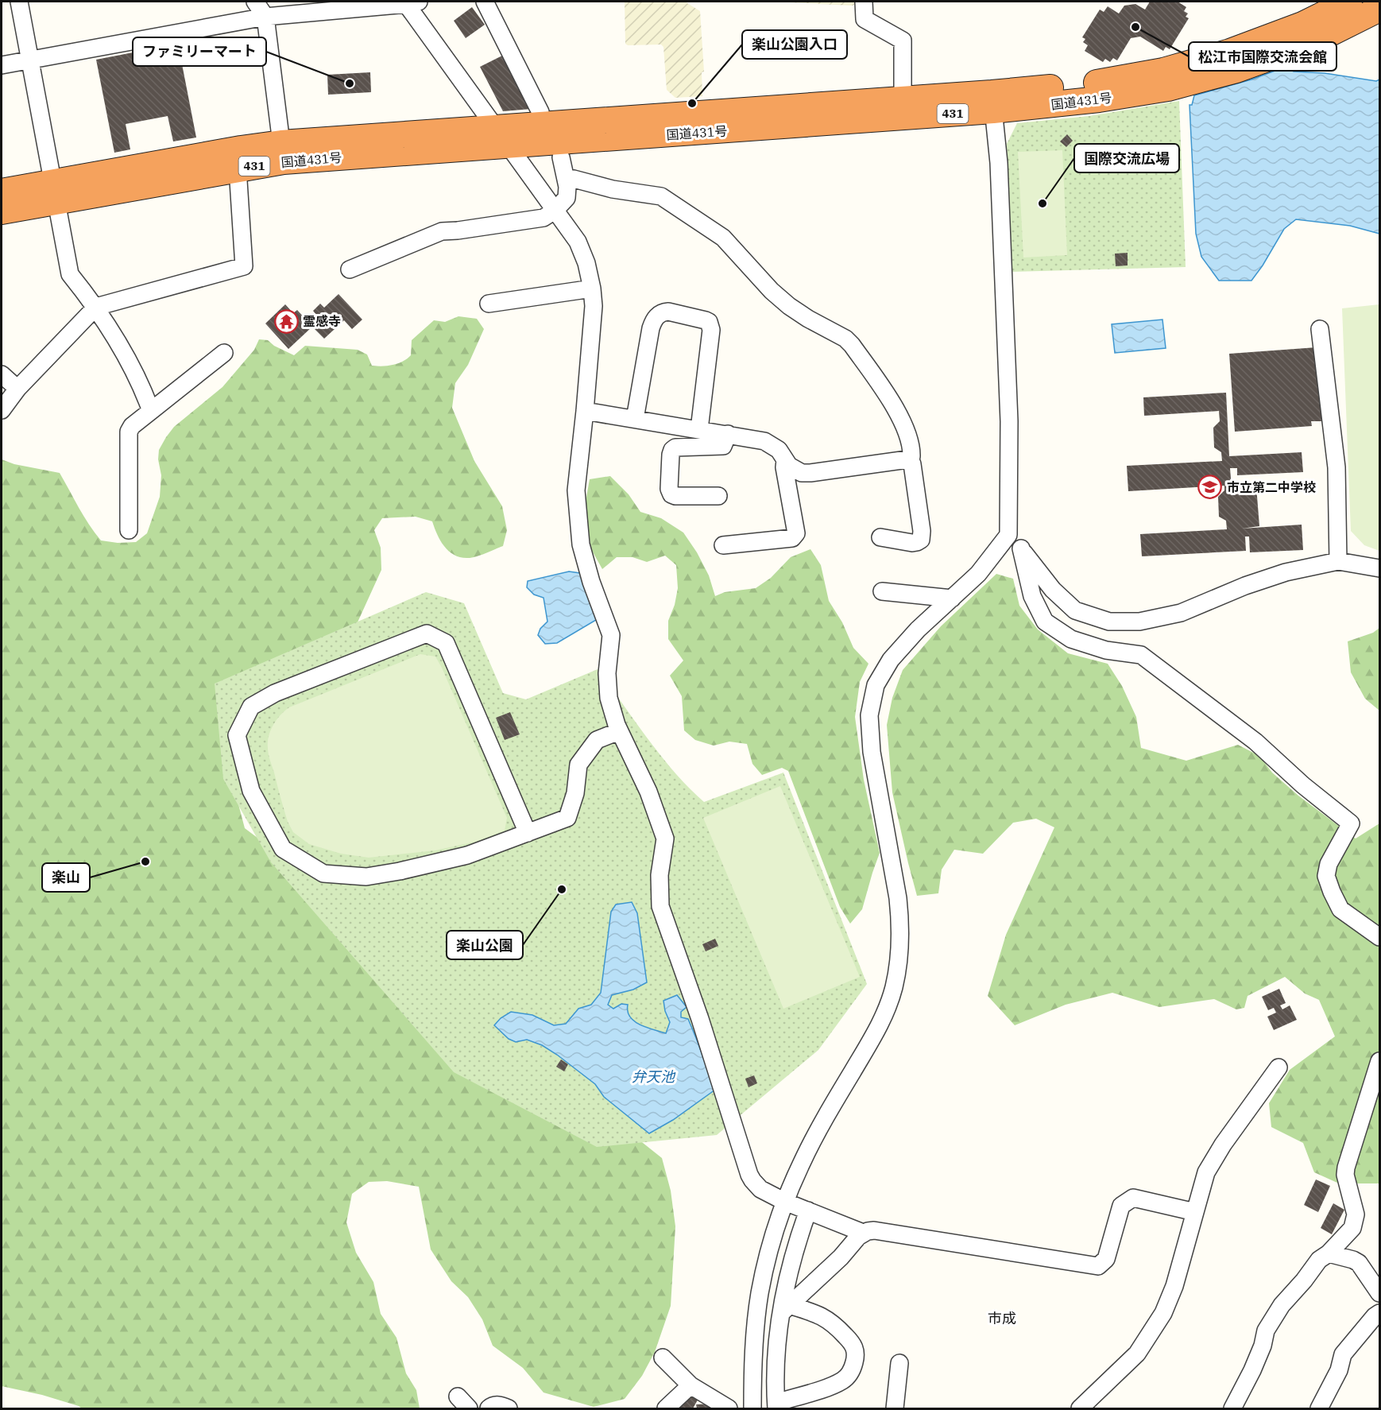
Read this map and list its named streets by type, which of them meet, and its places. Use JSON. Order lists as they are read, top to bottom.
{
  "streets": {
    "highway": ["国道431号", "431"]
  },
  "districts": ["市成"],
  "water": ["弁天池"],
  "places": {
    "other": [
      "松江市国際交流会館",
      "ファミリーマート",
      "楽山公園入口",
      "国際交流広場",
      "楽山",
      "楽山公園"
    ],
    "temple": ["霊感寺"],
    "school or university": ["市立第二中学校"]
  }
}
